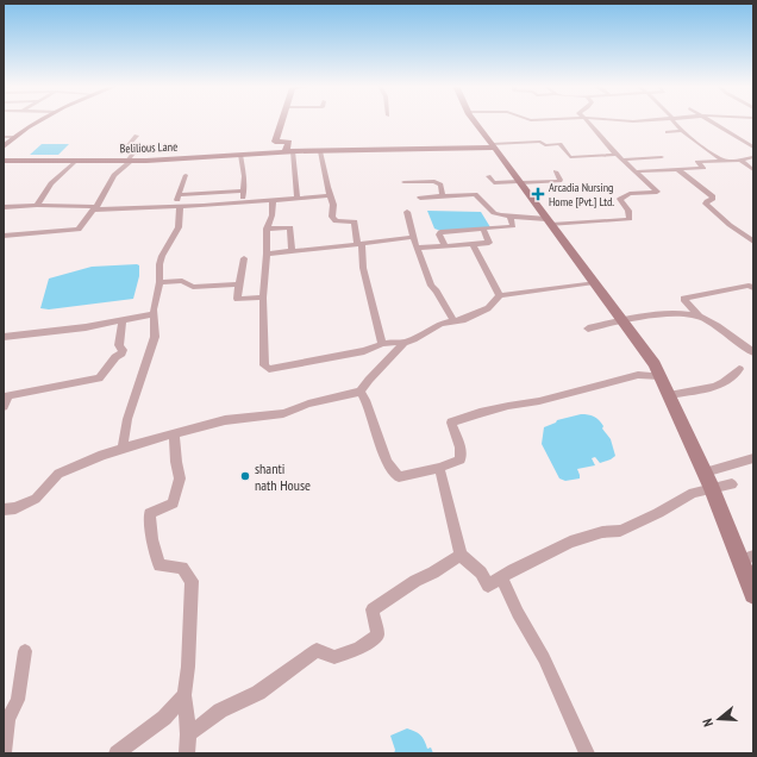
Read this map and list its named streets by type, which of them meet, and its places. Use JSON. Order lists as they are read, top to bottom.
{
  "streets": {
    "main road": ["Belilious Lane"]
  },
  "places": {
    "health": ["Arcadia Nursing Home [Pvt.] Ltd."],
    "other": ["shanti nath House"]
  },
  "north": "left"
}
